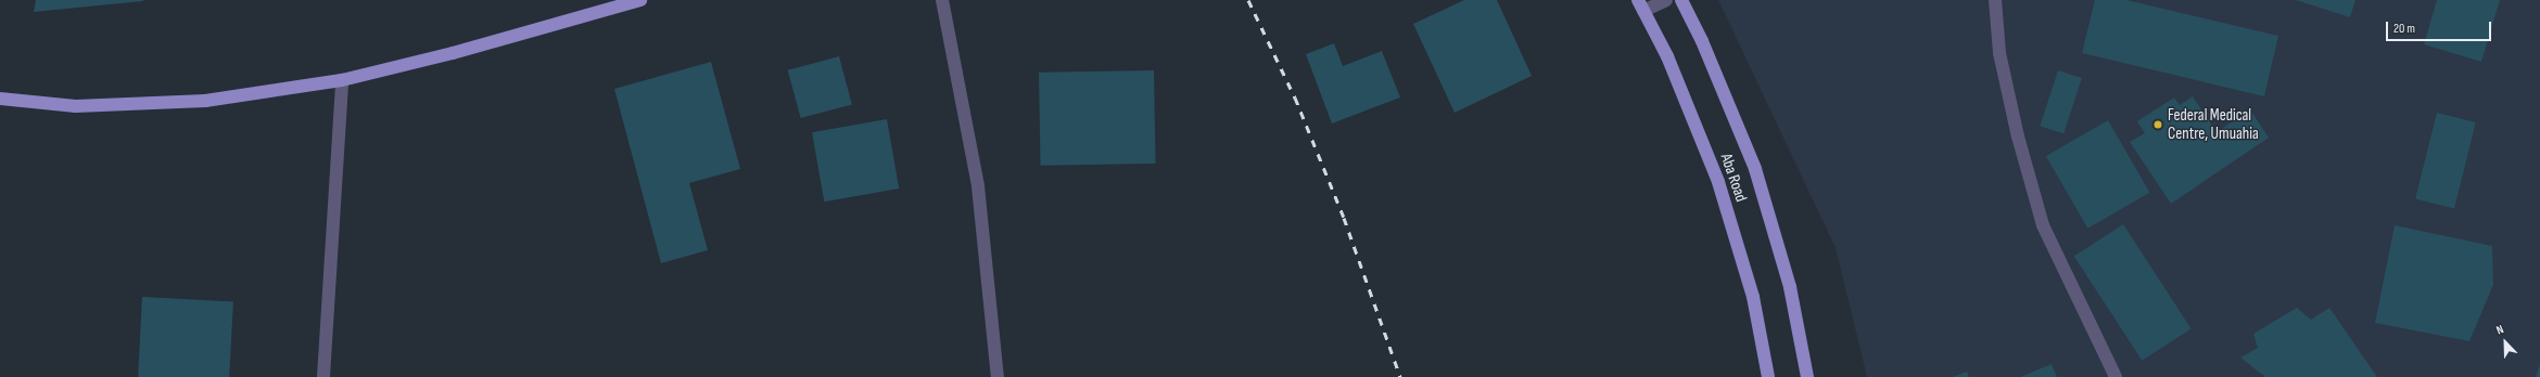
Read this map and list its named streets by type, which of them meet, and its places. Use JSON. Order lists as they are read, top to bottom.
{
  "streets": {
    "main road": ["Aba Road"]
  },
  "places": ["Federal Medical Centre, Umuahia"],
  "scale_bar": "20 m",
  "north": "top left"
}
